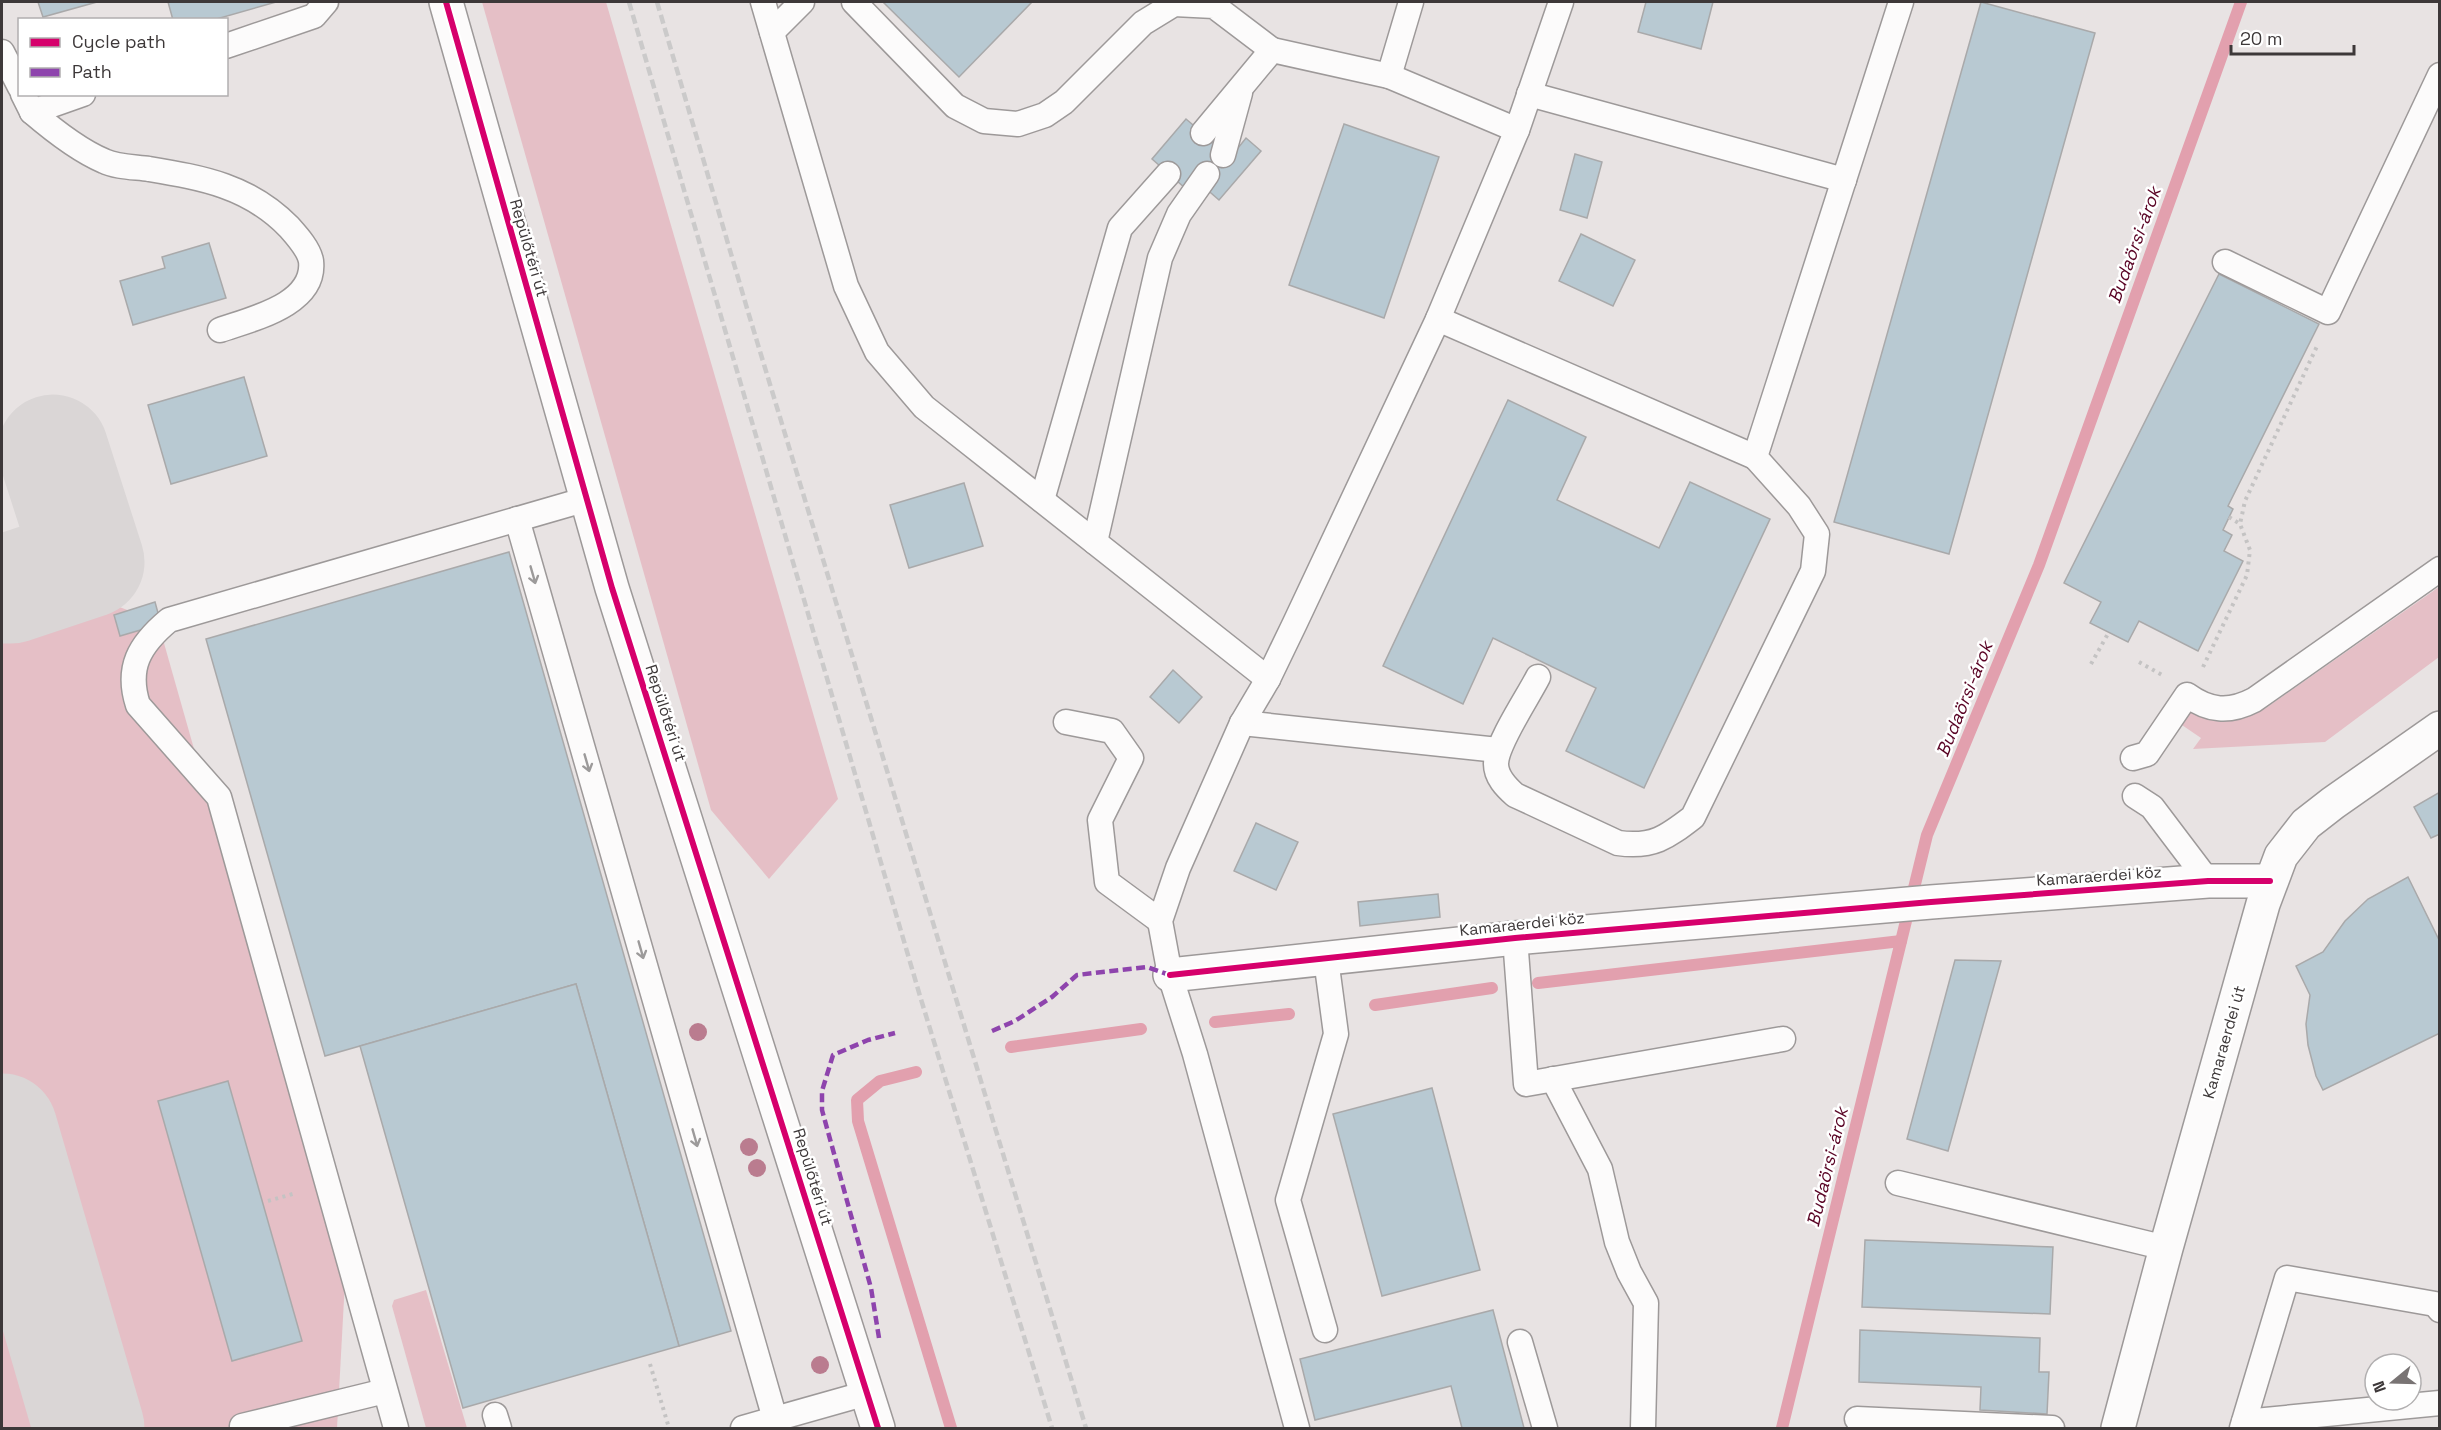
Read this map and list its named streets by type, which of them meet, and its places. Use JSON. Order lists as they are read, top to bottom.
{
  "streets": {
    "street": ["Repülőtéri út", "Kamaraerdei köz", "Kamaraerdei út"]
  },
  "crossings": [
    ["Kamaraerdei köz", "Kamaraerdei út"]
  ],
  "water": ["Budaörsi-árok"],
  "legend": ["Cycle path", "Path"],
  "scale_bar": "20 m",
  "north": "left"
}
